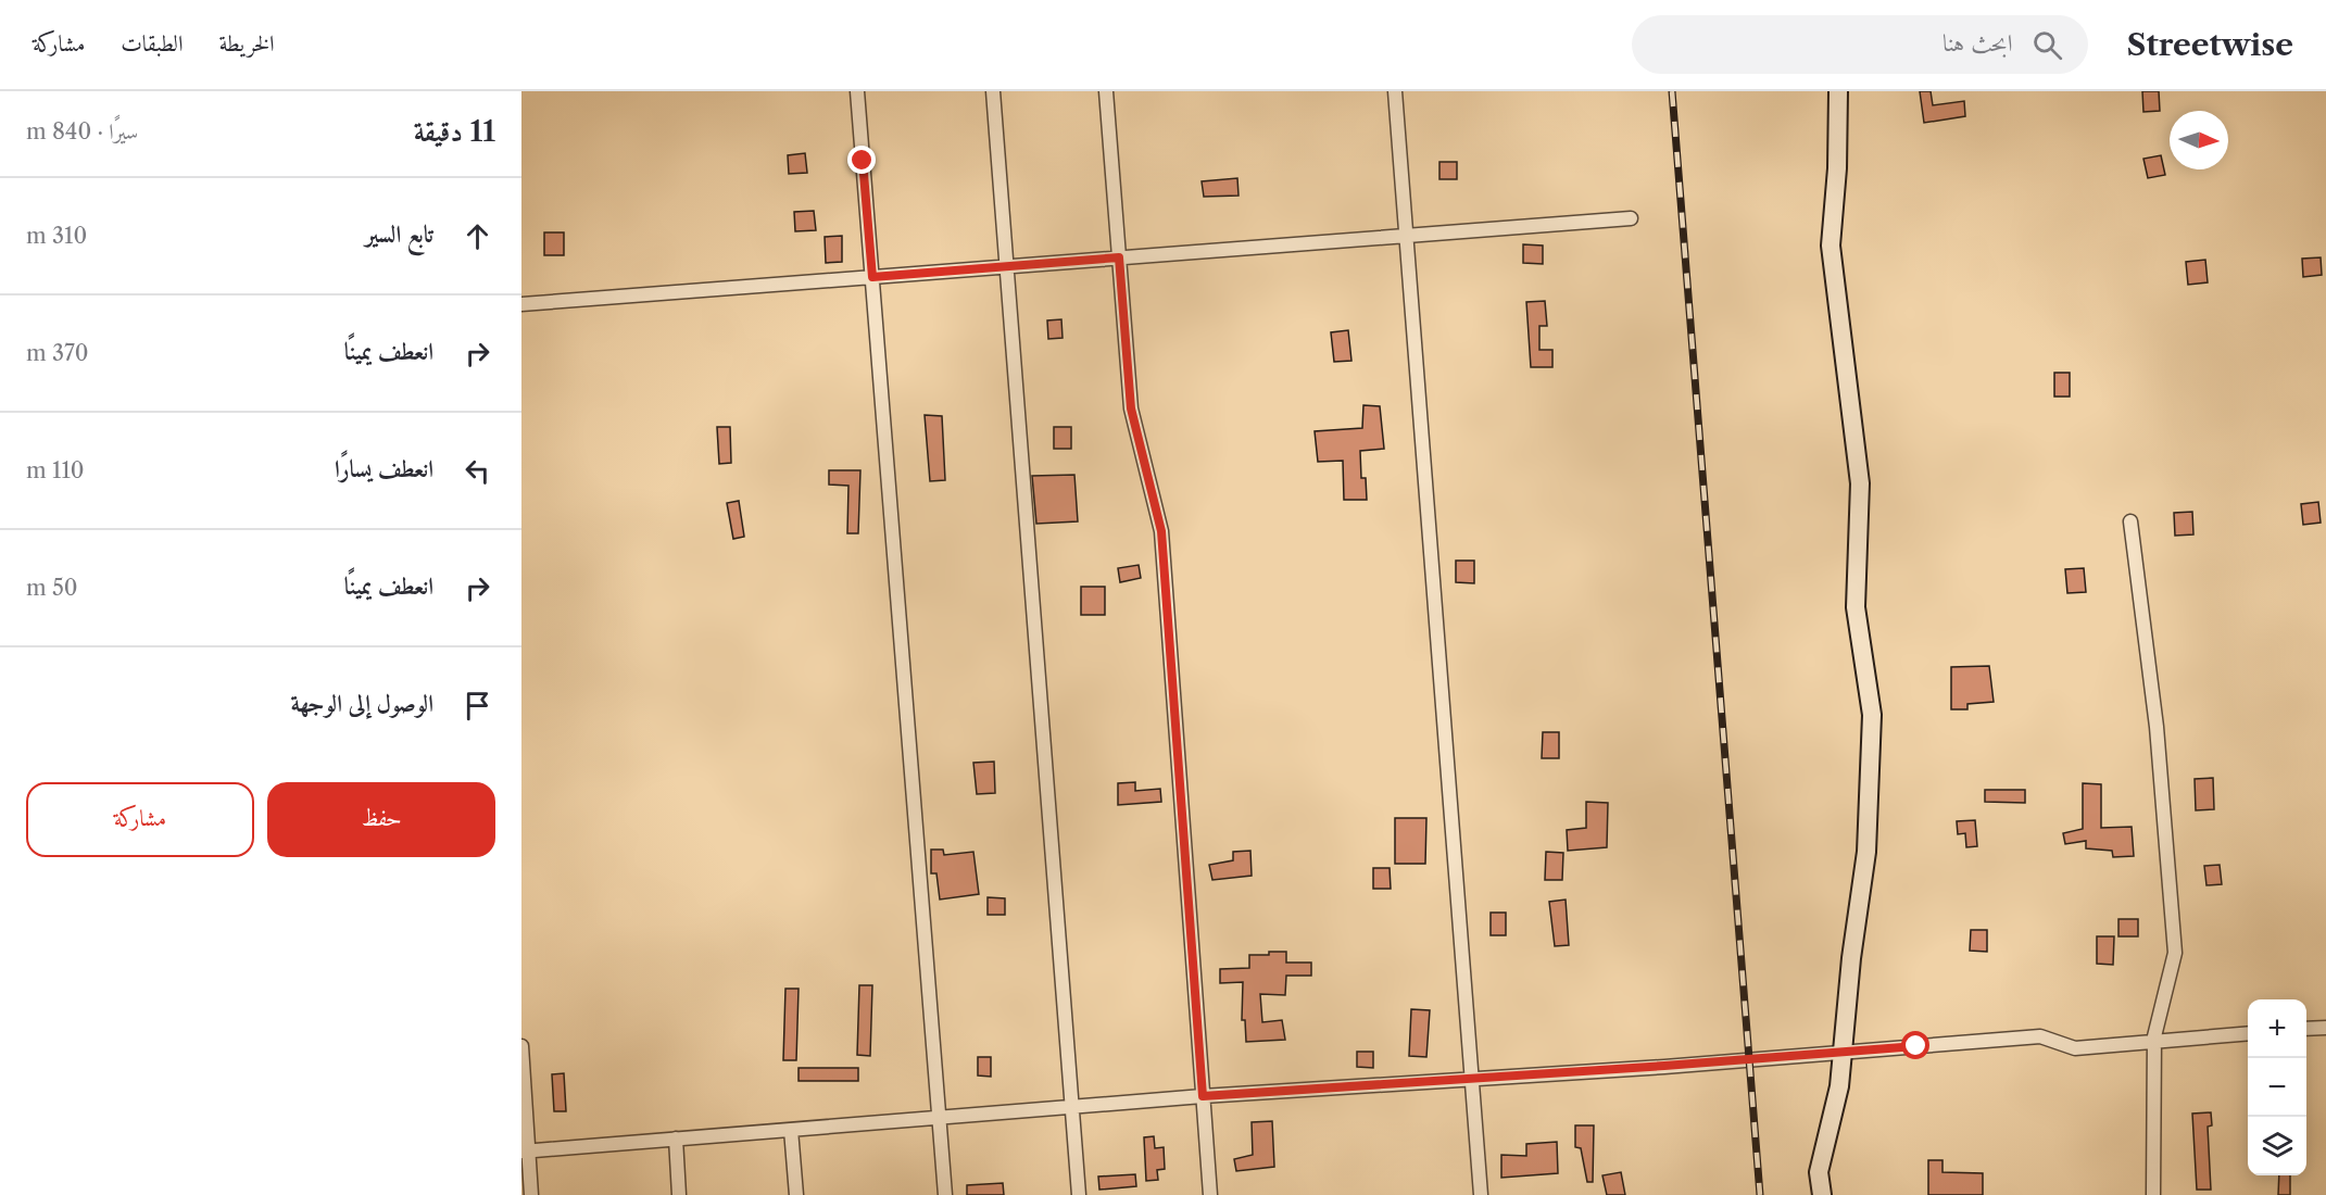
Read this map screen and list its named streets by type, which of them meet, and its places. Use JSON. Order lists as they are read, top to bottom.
{
  "north": "right",
  "page": {
    "header": "Streetwise",
    "search": "ابحث هنا",
    "nav": ["الخريطة", "الطبقات", "مشاركة"],
    "heading": ["11 دقيقة", "سيرًا · 840 m"],
    "list": [
      ["تابع السير", "310 m"],
      ["انعطف يمينًا", "370 m"],
      ["انعطف يسارًا", "110 m"],
      ["انعطف يمينًا", "50 m"],
      "الوصول إلى الوجهة"
    ],
    "buttons": ["حفظ", "مشاركة"],
    "map_buttons": ["+", "−"]
  }
}
